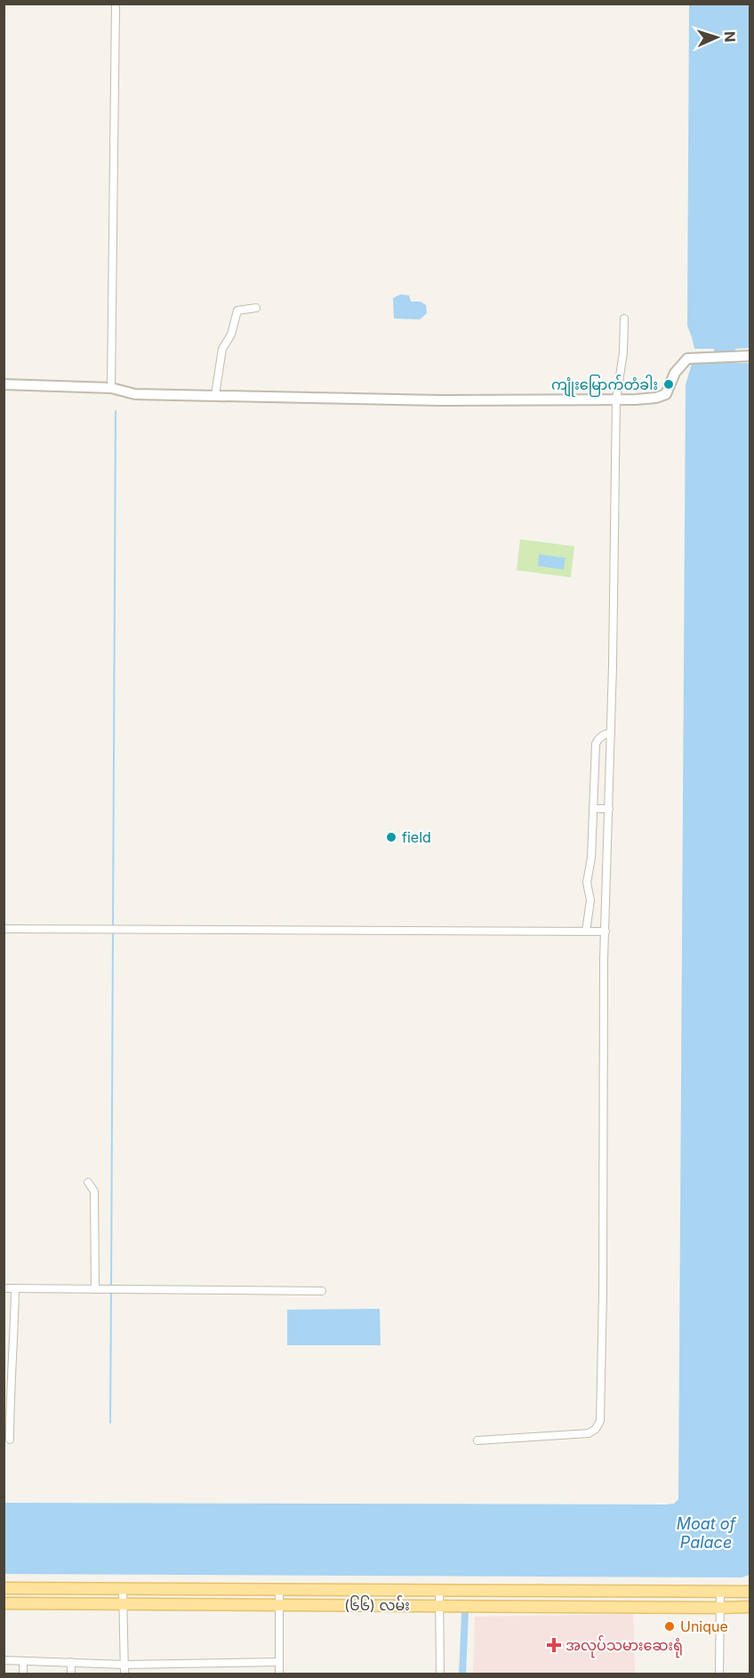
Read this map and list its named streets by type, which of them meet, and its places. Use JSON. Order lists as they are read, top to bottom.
{
  "streets": {
    "main road": ["(၆၆) လမ်း"]
  },
  "water": ["Moat of Palace"],
  "places": {
    "other": ["ကျုံးမြောက်တံခါး", "field", "Unique"],
    "health": ["အလုပ်သမားဆေးရုံ"]
  },
  "north": "right"
}
